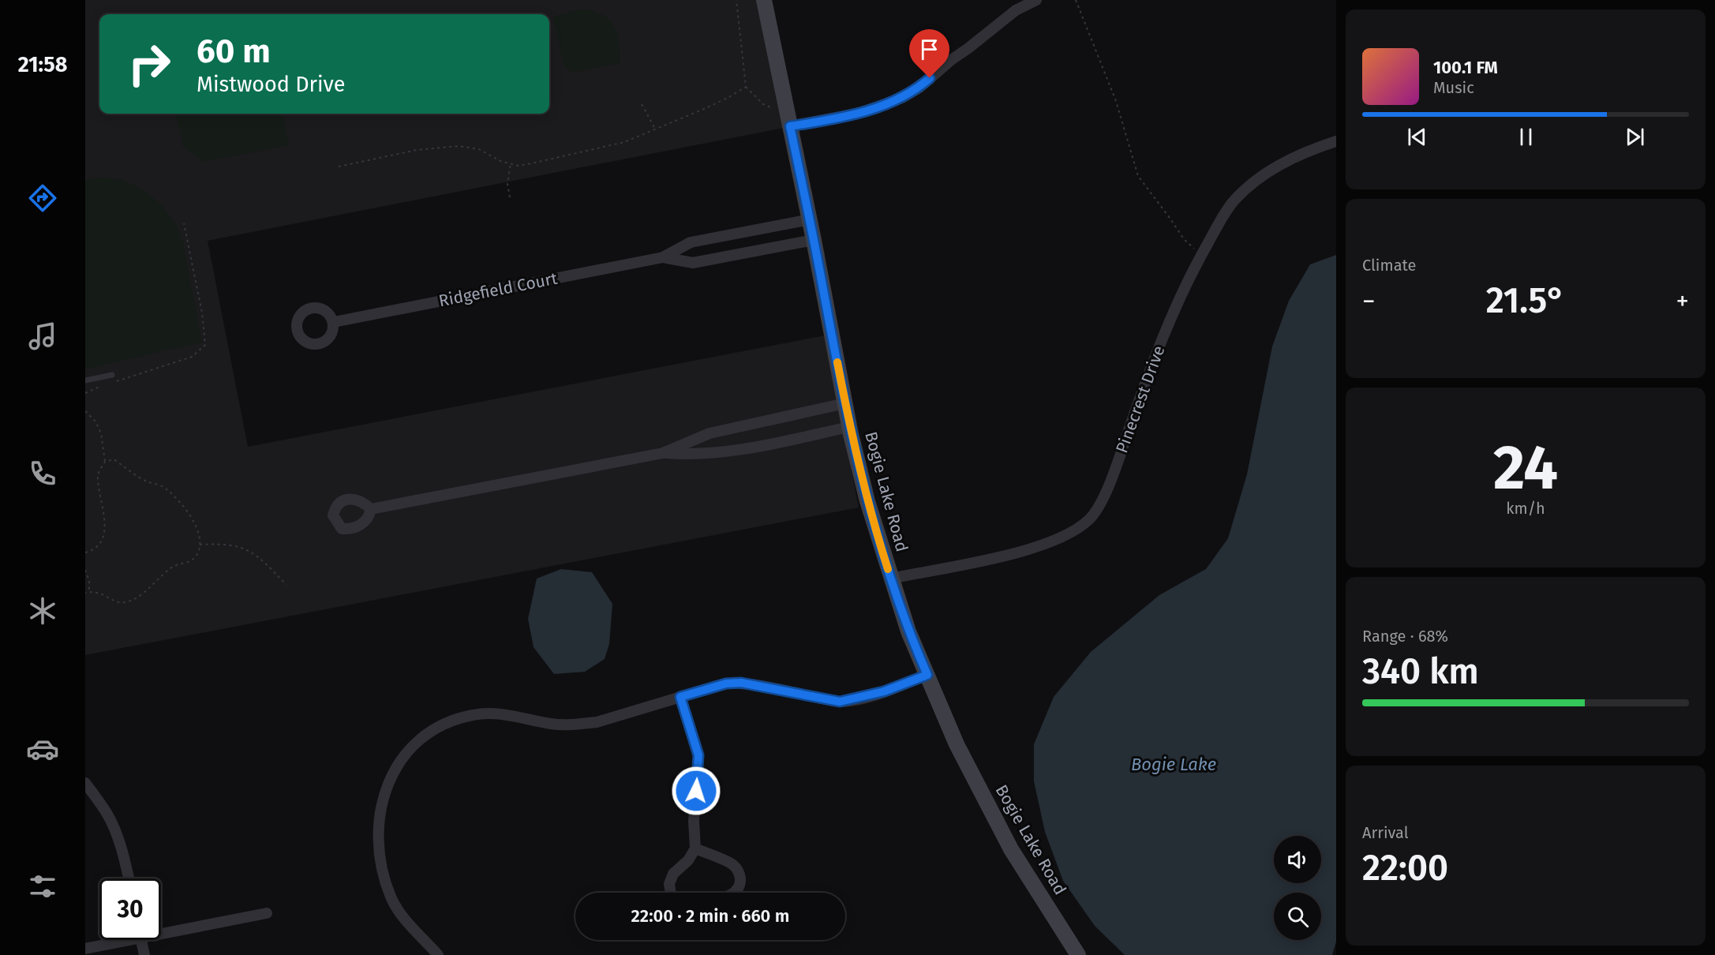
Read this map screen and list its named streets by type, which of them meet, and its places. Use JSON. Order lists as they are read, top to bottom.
{
  "streets": {
    "main road": ["Bogie Lake Road"],
    "street": ["Ridgefield Court", "Pinecrest Drive"]
  },
  "crossings": [
    ["Ridgefield Court", "Bogie Lake Road"],
    ["Pinecrest Drive", "Bogie Lake Road"]
  ],
  "water": ["Bogie Lake"],
  "page": {
    "tabs": "21:58",
    "turn": ["60 m", "Mistwood Drive"],
    "song": ["100.1 FM", "Music"],
    "tile": [
      "Climate",
      ["24", "km/h"],
      ["Range · 68%", "340 km"],
      ["Arrival", "22:00"]
    ],
    "heat": ["−", "21.5°", "+"],
    "limit": "30",
    "trip": "22:00 · 2 min · 660 m"
  }
}
